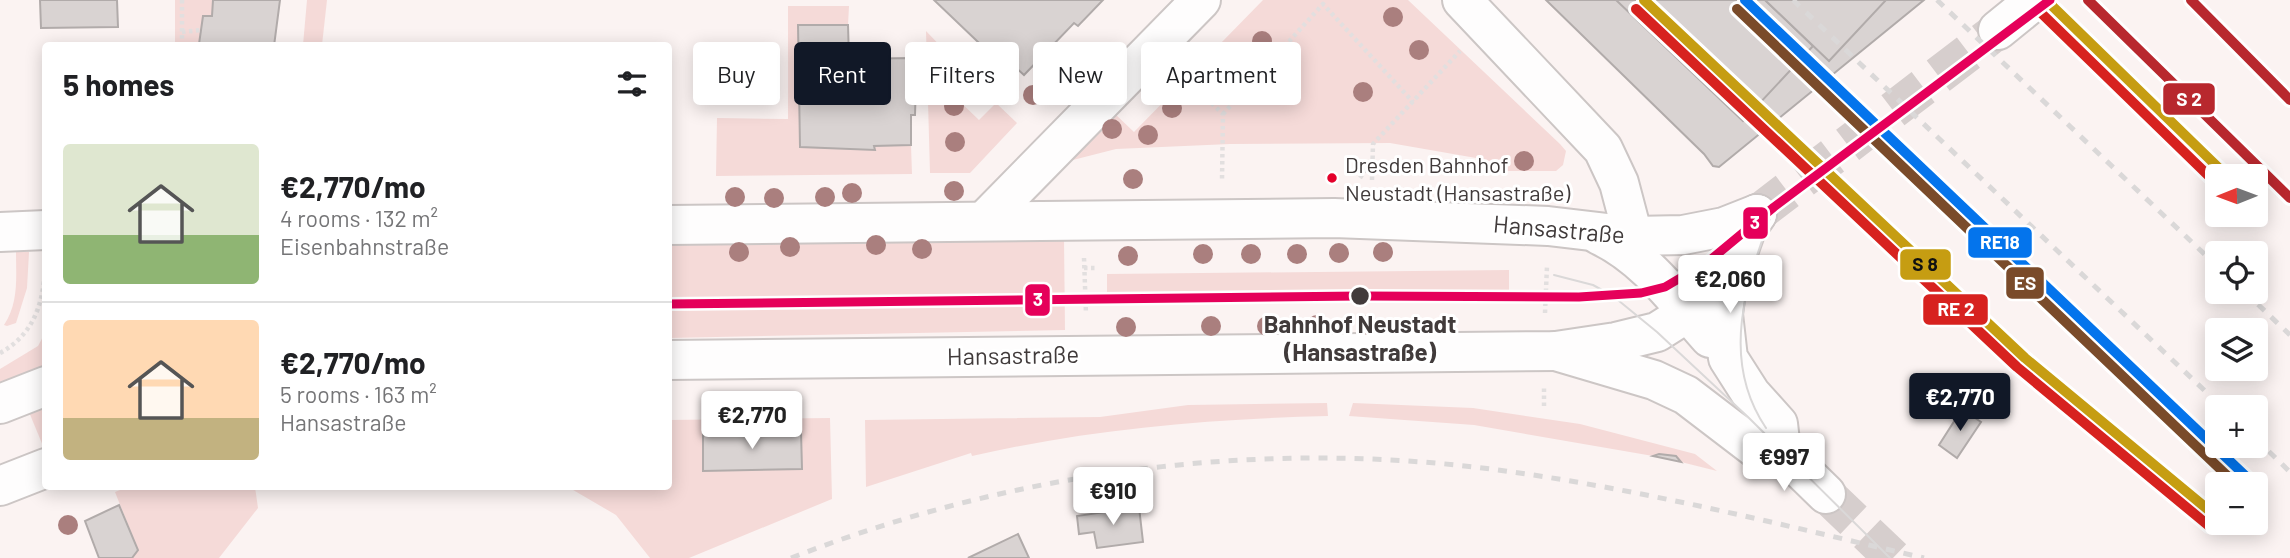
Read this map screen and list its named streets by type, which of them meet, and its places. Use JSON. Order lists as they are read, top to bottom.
{
  "streets": {
    "main road": ["Hansastraße"]
  },
  "places": ["Dresden Bahnhof Neustadt (Hansastraße)", "Bahnhof Neustadt (Hansastraße)"],
  "lines": ["transit line 3", "transit line RE18", "transit line ES"],
  "north": "left",
  "page": {
    "chip": [
      "Buy",
      "Rent",
      "Filters",
      "New",
      "Apartment"
    ],
    "heading": "5 homes",
    "list": [
      {
        "name": "€2,770/mo",
        "note": "4 rooms · 132 m² · Eisenbahnstraße"
      },
      {
        "name": "€2,770/mo",
        "note": "5 rooms · 163 m² · Hansastraße"
      }
    ],
    "map_buttons": ["+", "−"],
    "price": [
      "€2,060",
      "€2,770",
      "€2,770",
      "€997",
      "€910"
    ]
  }
}
